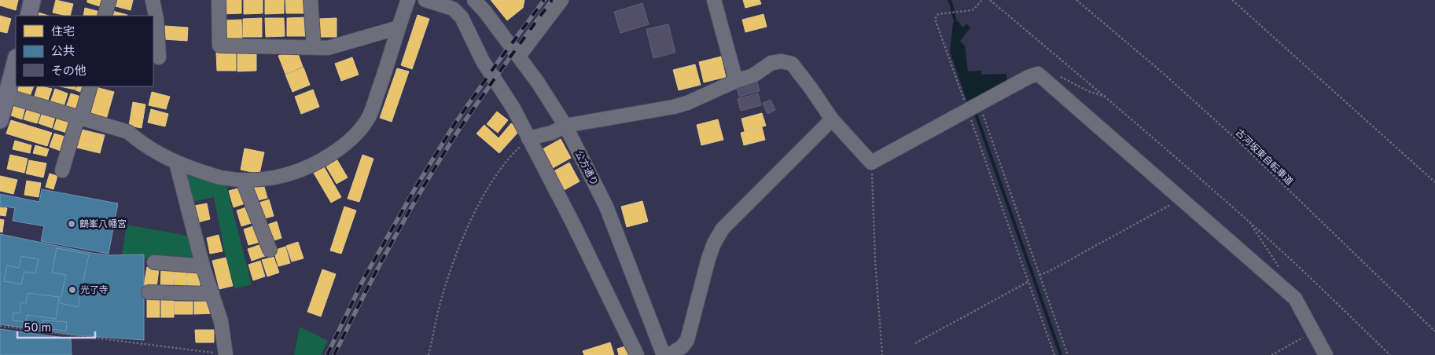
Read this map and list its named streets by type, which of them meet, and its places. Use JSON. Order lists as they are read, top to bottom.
{
  "streets": {
    "street": ["公方通り"],
    "path": ["古河坂東自転車道"]
  },
  "places": ["鶴峯八幡宮", "光了寺"],
  "legend": ["住宅", "公共", "その他"],
  "scale_bar": "50 m"
}
